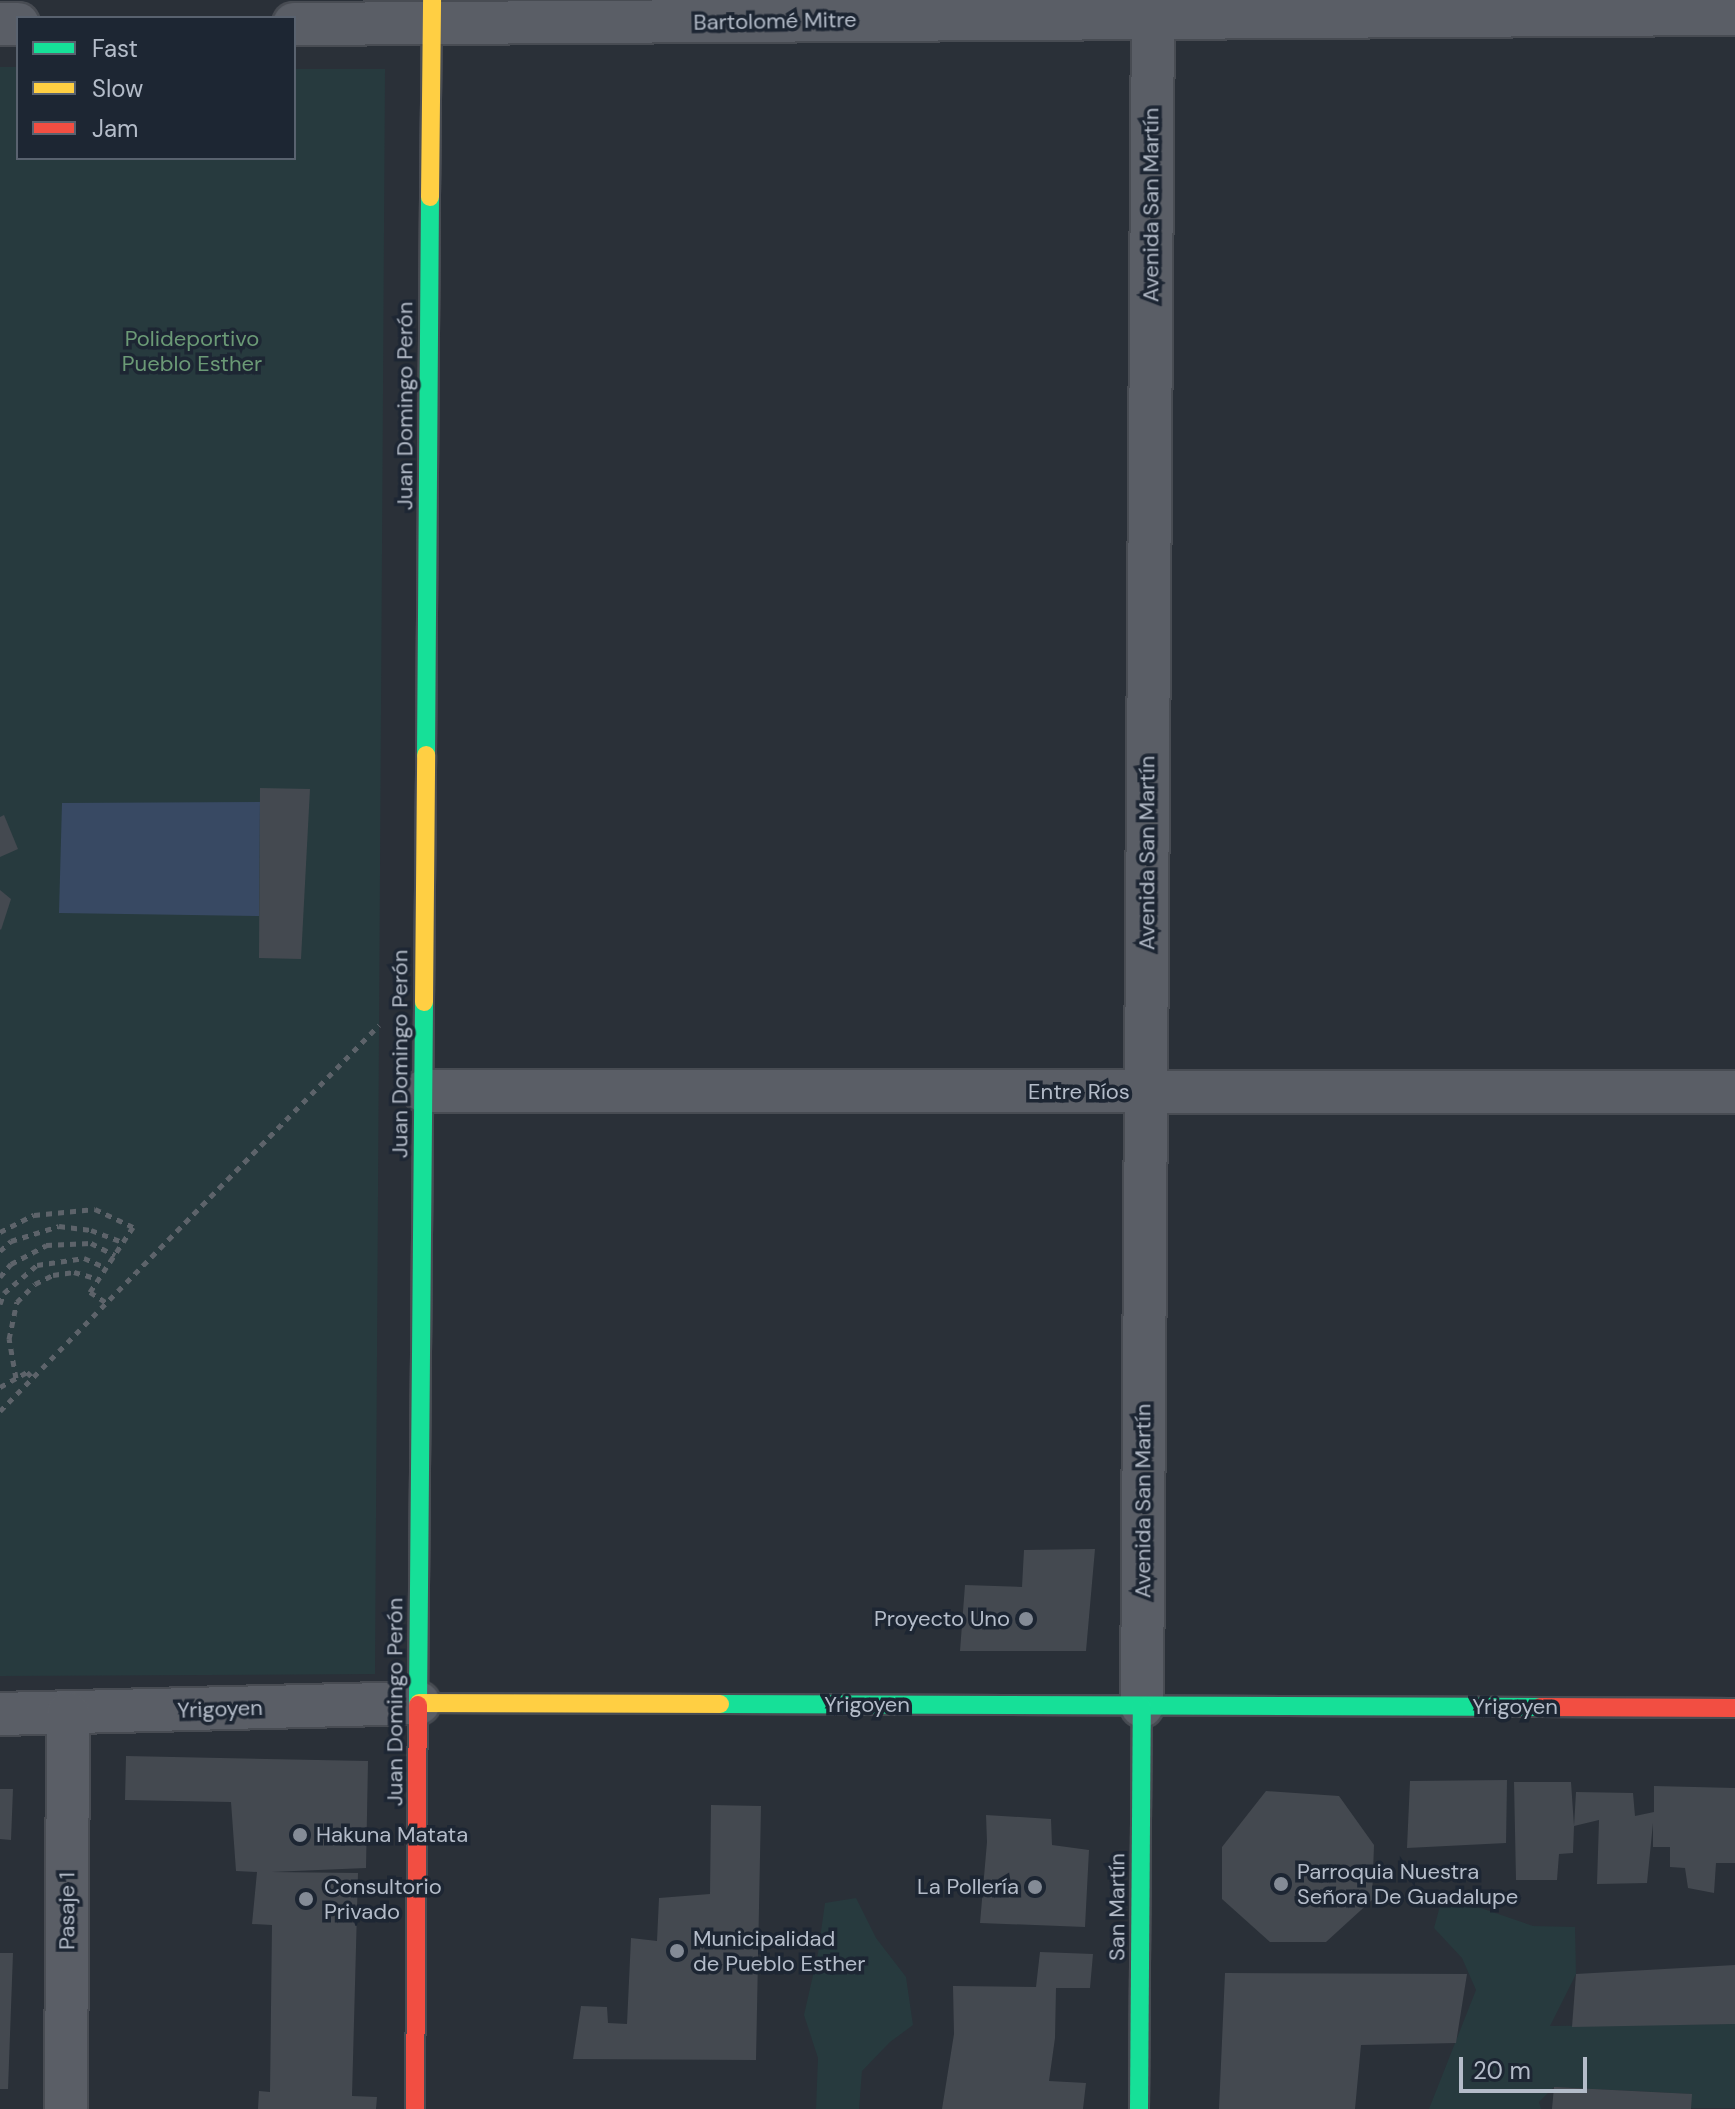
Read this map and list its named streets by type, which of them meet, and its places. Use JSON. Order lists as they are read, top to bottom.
{
  "streets": {
    "street": [
      "Bartolomé Mitre",
      "Avenida San Martín",
      "Juan Domingo Perón",
      "Entre Ríos",
      "Yrigoyen",
      "San Martín",
      "Pasaje 1"
    ]
  },
  "crossings": [
    ["Bartolomé Mitre", "Avenida San Martín"],
    ["Bartolomé Mitre", "Juan Domingo Perón"],
    ["Avenida San Martín", "Entre Ríos"],
    ["Avenida San Martín", "Yrigoyen"],
    ["Avenida San Martín", "San Martín"],
    ["Juan Domingo Perón", "Entre Ríos"],
    ["Juan Domingo Perón", "Yrigoyen"],
    ["Yrigoyen", "San Martín"],
    ["Yrigoyen", "Pasaje 1"]
  ],
  "parks": ["Polideportivo Pueblo Esther"],
  "places": [
    "Proyecto Uno",
    "Hakuna Matata",
    "Parroquia Nuestra Señora De Guadalupe",
    "La Pollería",
    "Consultorio Privado",
    "Municipalidad de Pueblo Esther"
  ],
  "legend": ["Fast", "Slow", "Jam"],
  "scale_bar": "20 m"
}
